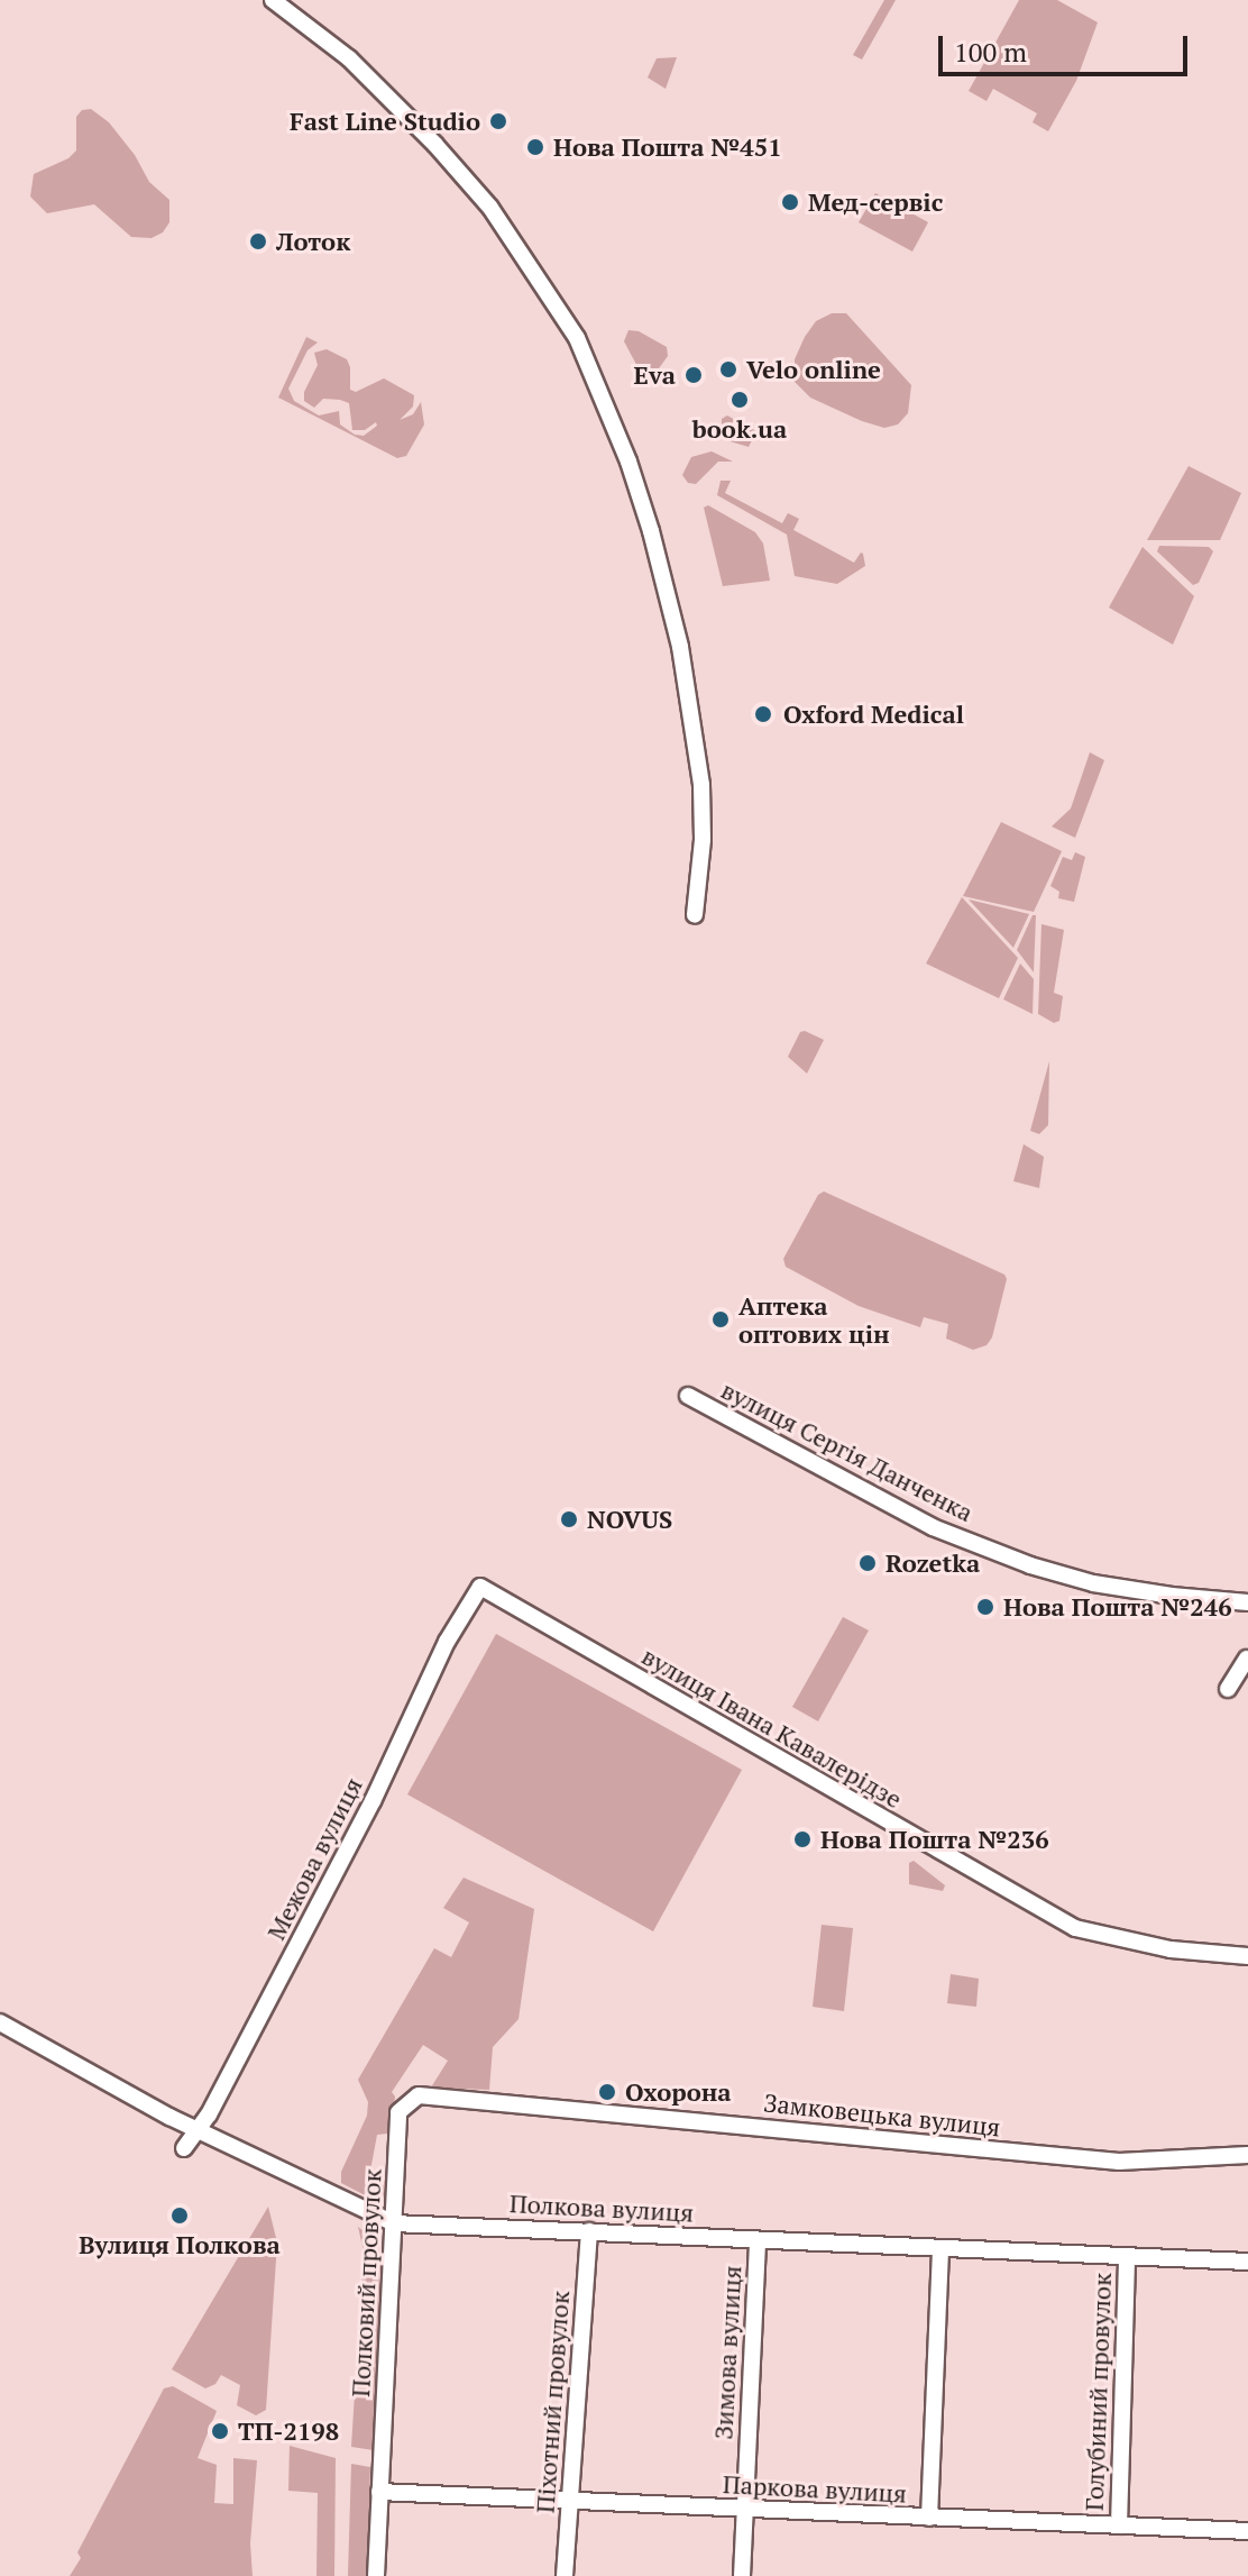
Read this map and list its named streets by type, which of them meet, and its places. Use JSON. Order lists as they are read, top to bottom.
{
  "streets": {
    "street": [
      "вулиця Сергія Данченка",
      "вулиця Івана Кавалерідзе",
      "Межова вулиця",
      "Замковецька вулиця",
      "Полкова вулиця",
      "Полковий провулок",
      "Зимова вулиця",
      "Голубиний провулок",
      "Піхотний провулок",
      "Паркова вулиця"
    ]
  },
  "crossings": [
    ["вулиця Івана Кавалерідзе", "Межова вулиця"],
    ["Межова вулиця", "Полкова вулиця"],
    ["Замковецька вулиця", "Полковий провулок"],
    ["Полкова вулиця", "Полковий провулок"],
    ["Полкова вулиця", "Зимова вулиця"],
    ["Полкова вулиця", "Голубиний провулок"],
    ["Полкова вулиця", "Піхотний провулок"],
    ["Полковий провулок", "Паркова вулиця"],
    ["Зимова вулиця", "Паркова вулиця"],
    ["Голубиний провулок", "Паркова вулиця"],
    ["Піхотний провулок", "Паркова вулиця"]
  ],
  "places": [
    "Fast Line Studio",
    "Нова Пошта №451",
    "Мед-сервіс",
    "Лоток",
    "Velo online",
    "Eva",
    "book.ua",
    "Oxford Medical",
    "Аптека оптових цін",
    "NOVUS",
    "Rozetka",
    "Нова Пошта №246",
    "Нова Пошта №236",
    "Охорона",
    "Вулиця Полкова",
    "ТП-2198"
  ],
  "scale_bar": "100 m"
}
